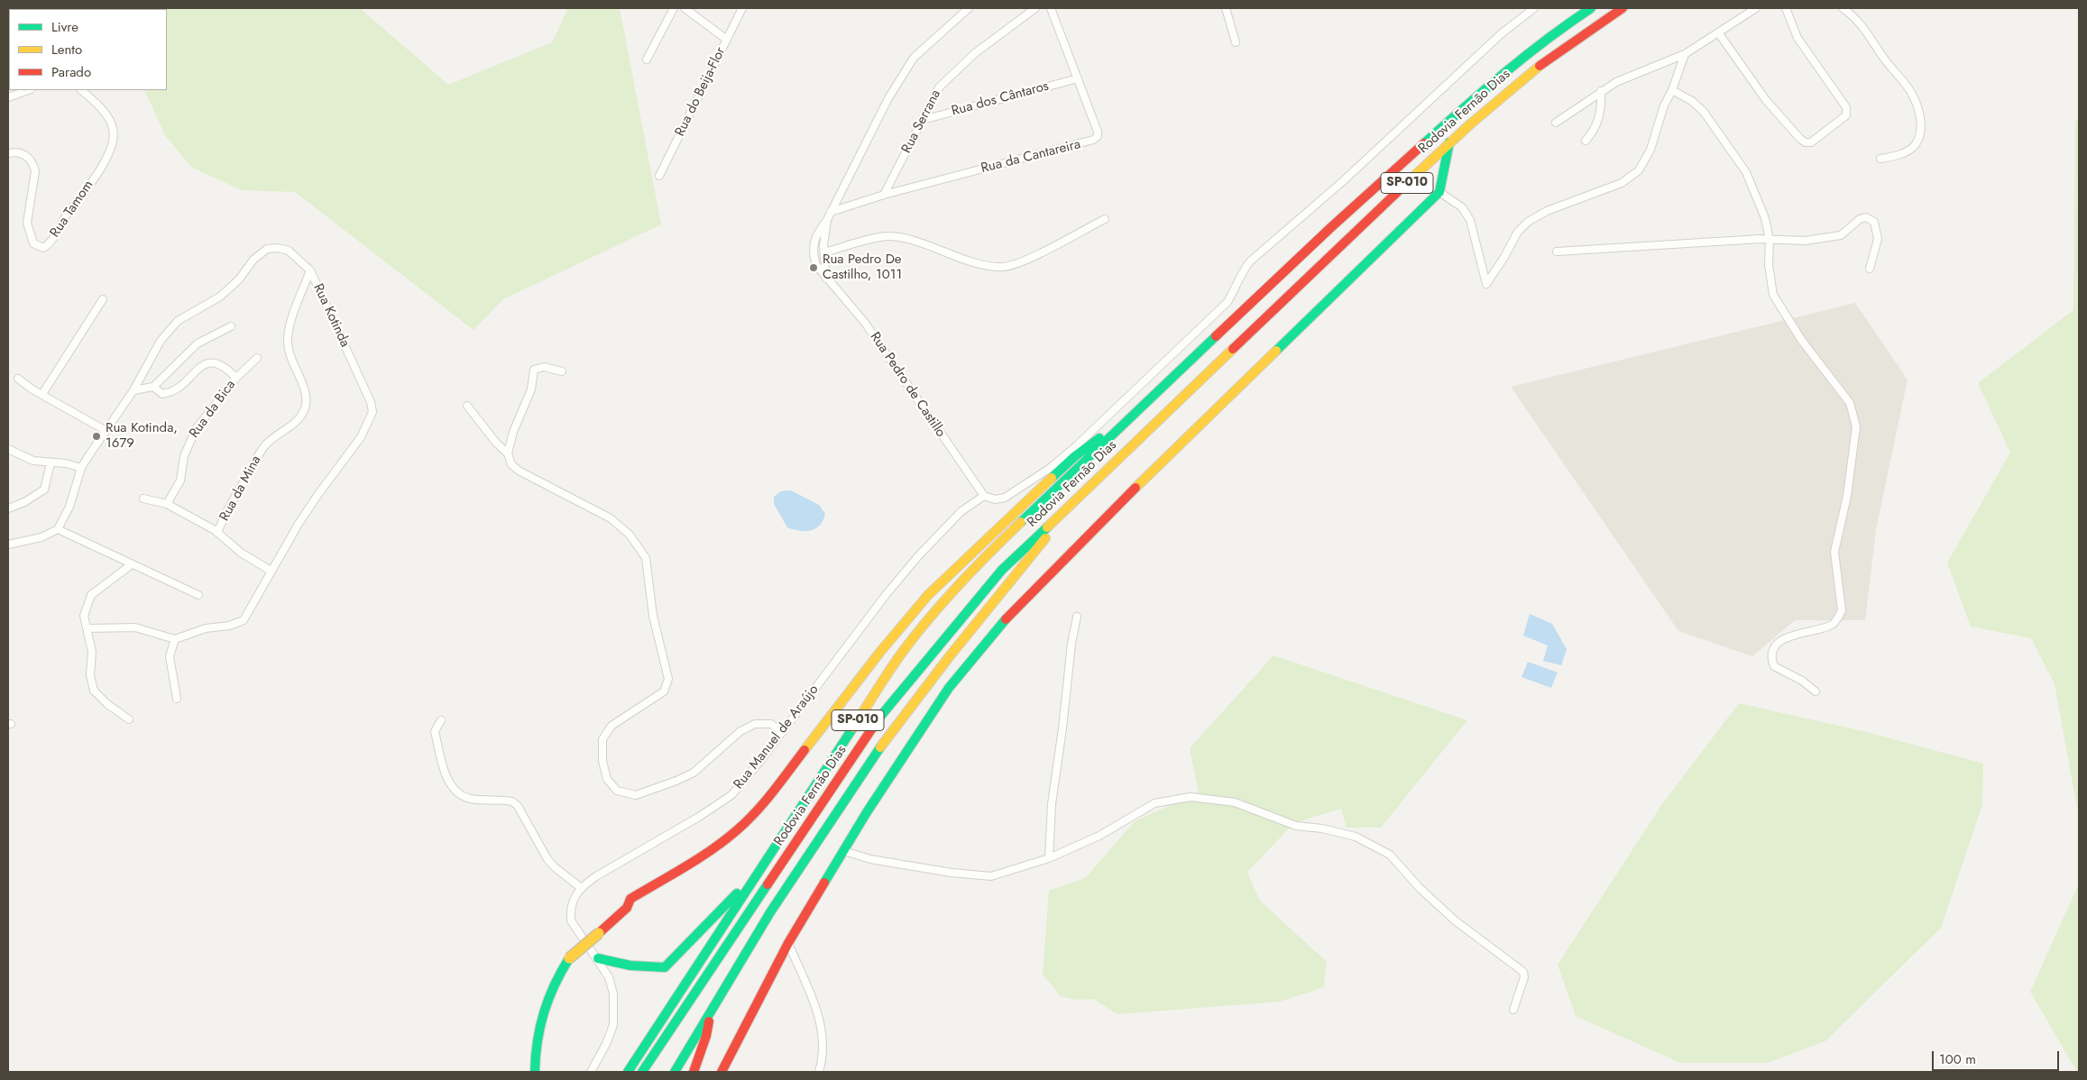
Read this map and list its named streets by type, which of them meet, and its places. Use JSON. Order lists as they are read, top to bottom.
{
  "streets": {
    "main road": ["Rodovia Fernão Dias", "SP-010"],
    "street": [
      "Rua do Beija-Flor",
      "Rua dos Cântaros",
      "Rua Serrana",
      "Rua da Cantareira",
      "Rua Tamom",
      "Rua Kotinda",
      "Rua Pedro de Castillo",
      "Rua da Bica",
      "Rua da Mina",
      "Rua Manuel de Araújo"
    ]
  },
  "crossings": [
    ["Rua dos Cântaros", "Rua Serrana"],
    ["Rua dos Cântaros", "Rua da Cantareira"],
    ["Rua Serrana", "Rua da Cantareira"],
    ["Rua Kotinda", "Rua da Bica"],
    ["Rua Kotinda", "Rua da Mina"],
    ["Rua Pedro de Castillo", "Rua Manuel de Araújo"]
  ],
  "places": ["Rua Pedro De Castilho, 1011", "Rua Kotinda, 1679"],
  "legend": ["Livre", "Lento", "Parado"],
  "scale_bar": "100 m"
}
